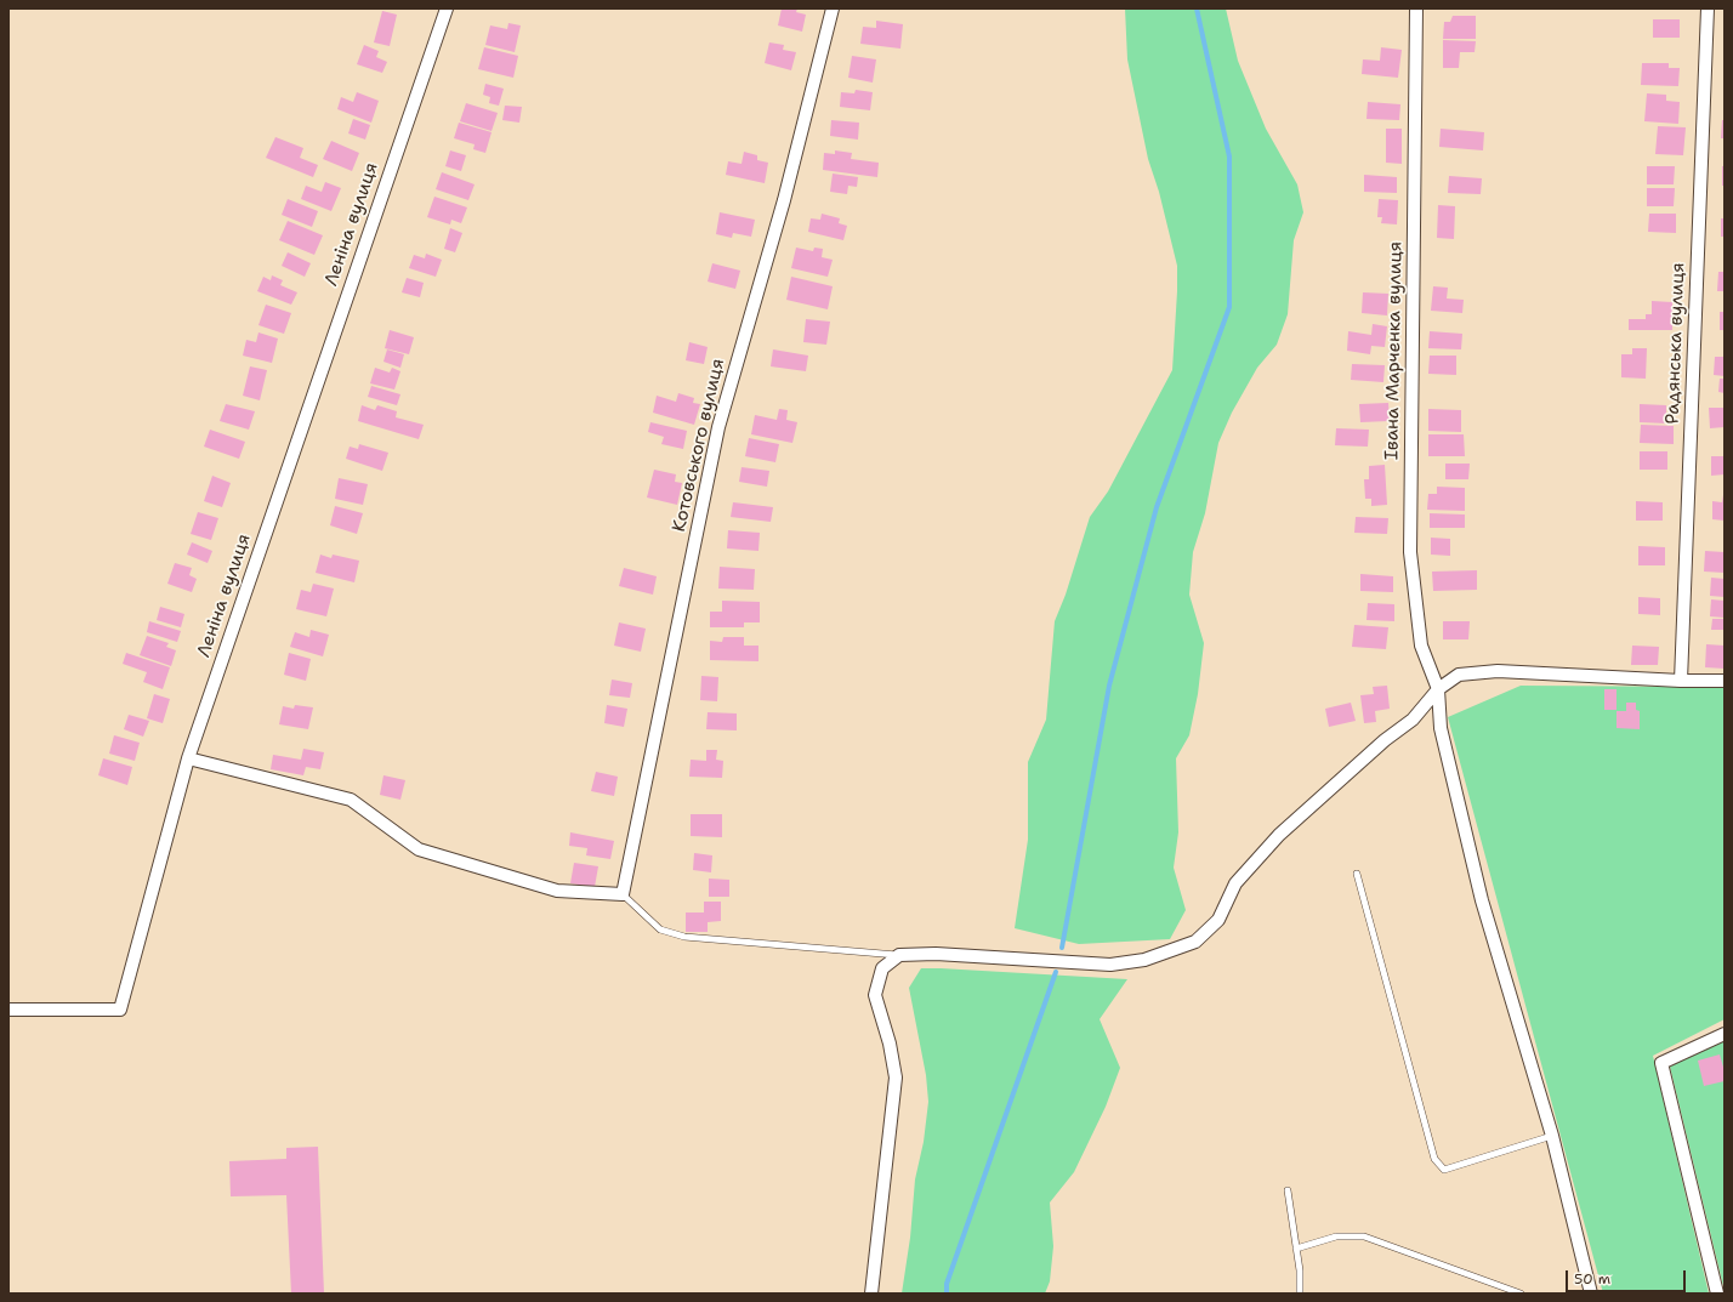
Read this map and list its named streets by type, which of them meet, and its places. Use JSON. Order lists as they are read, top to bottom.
{
  "streets": {
    "street": [
      "Леніна вулиця",
      "Радянська вулиця",
      "Івана Марченка вулиця",
      "Котовського вулиця"
    ]
  },
  "scale_bar": "50 m"
}
